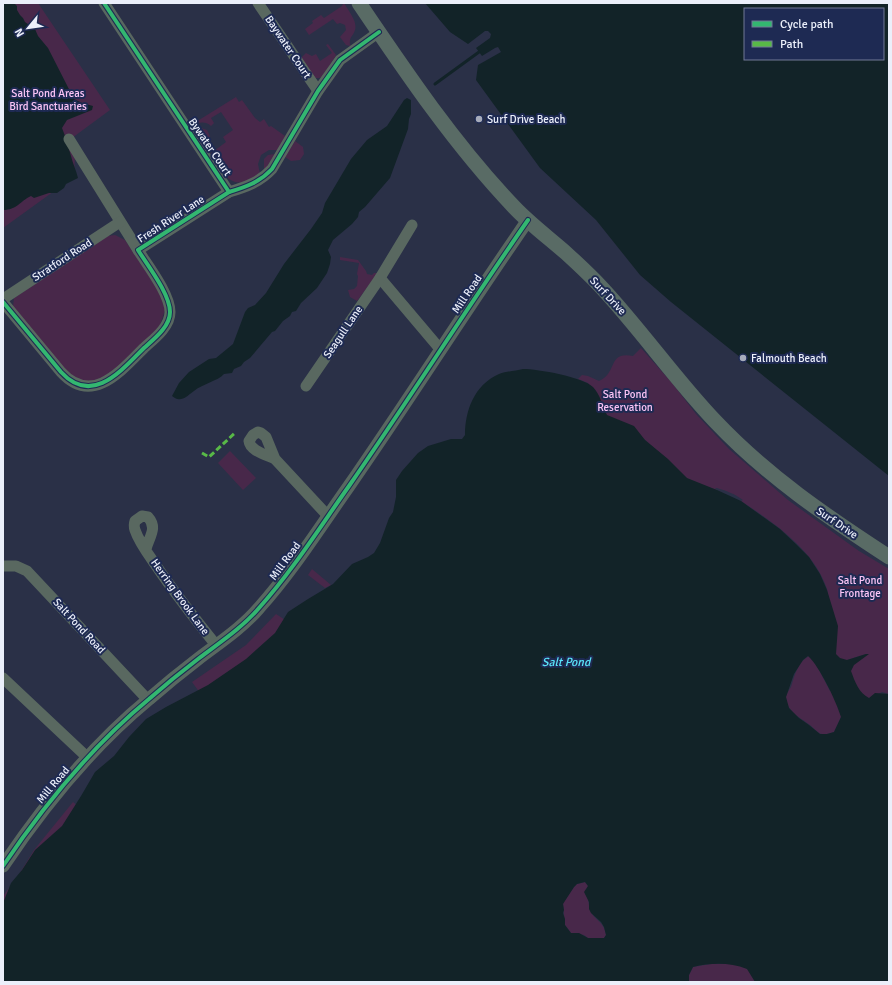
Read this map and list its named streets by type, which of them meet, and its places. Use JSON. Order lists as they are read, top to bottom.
{
  "streets": {
    "main road": ["Surf Drive"],
    "street": [
      "Baywater Court",
      "Bywater Court",
      "Fresh River Lane",
      "Stratford Road",
      "Mill Road",
      "Seagull Lane",
      "Herring Brook Lane",
      "Salt Pond Road"
    ]
  },
  "crossings": [
    ["Baywater Court", "Bywater Court"],
    ["Bywater Court", "Fresh River Lane"],
    ["Bywater Court", "Surf Drive"],
    ["Fresh River Lane", "Stratford Road"],
    ["Mill Road", "Surf Drive"],
    ["Mill Road", "Herring Brook Lane"],
    ["Mill Road", "Salt Pond Road"]
  ],
  "water": ["Salt Pond"],
  "parks": ["Salt Pond Areas Bird Sanctuaries", "Salt Pond Reservation", "Salt Pond Frontage"],
  "places": ["Surf Drive Beach", "Falmouth Beach"],
  "legend": ["Cycle path", "Path"],
  "north": "bottom left"
}
